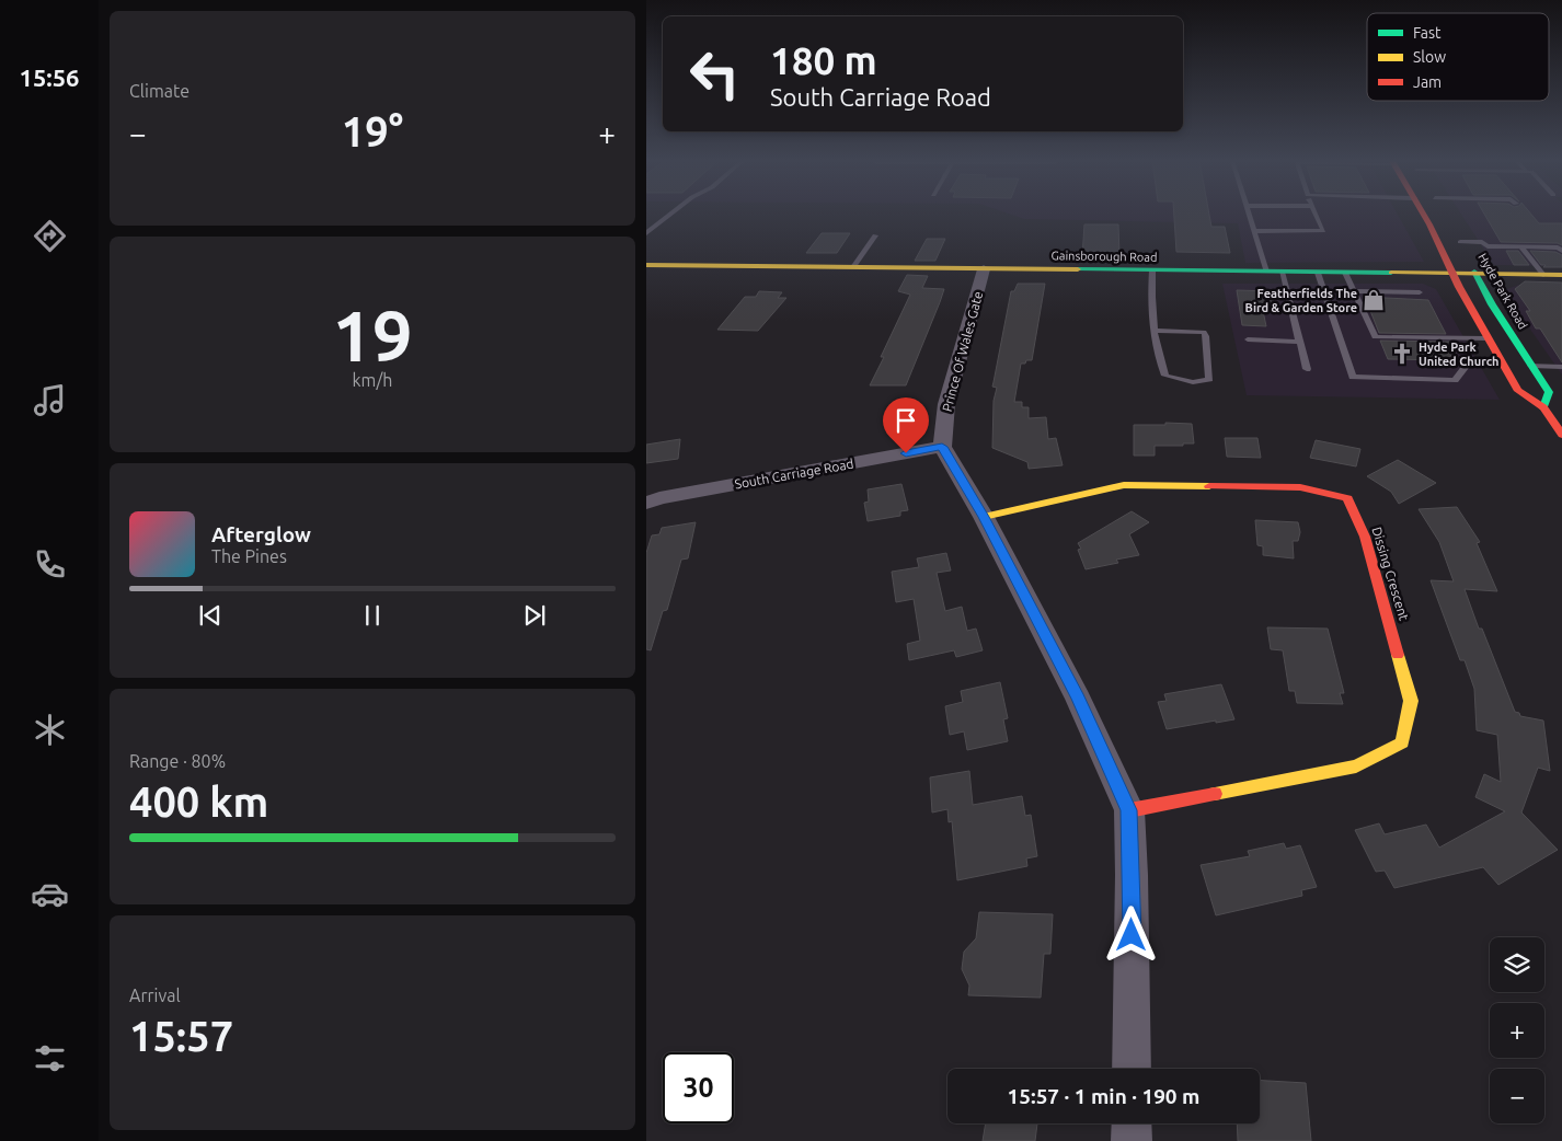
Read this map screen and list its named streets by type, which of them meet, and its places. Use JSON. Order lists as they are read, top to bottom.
{
  "streets": {
    "main road": ["Gainsborough Road", "Hyde Park Road", "Dissing Crescent"],
    "street": ["Prince Of Wales Gate", "South Carriage Road"]
  },
  "crossings": [
    ["Gainsborough Road", "Hyde Park Road"],
    ["Gainsborough Road", "Prince Of Wales Gate"],
    ["Prince Of Wales Gate", "South Carriage Road"]
  ],
  "places": {
    "shop": ["Featherfields The Bird & Garden Store"],
    "church": ["Hyde Park United Church"]
  },
  "legend": ["Fast", "Slow", "Jam"],
  "page": {
    "tabs": "15:56",
    "tile": [
      "Climate",
      ["19", "km/h"],
      ["Range · 80%", "400 km"],
      ["Arrival", "15:57"]
    ],
    "turn": ["180 m", "South Carriage Road"],
    "heat": ["−", "19°", "+"],
    "song": ["Afterglow", "The Pines"],
    "map_buttons": ["+", "−"],
    "limit": "30",
    "trip": "15:57 · 1 min · 190 m"
  }
}
